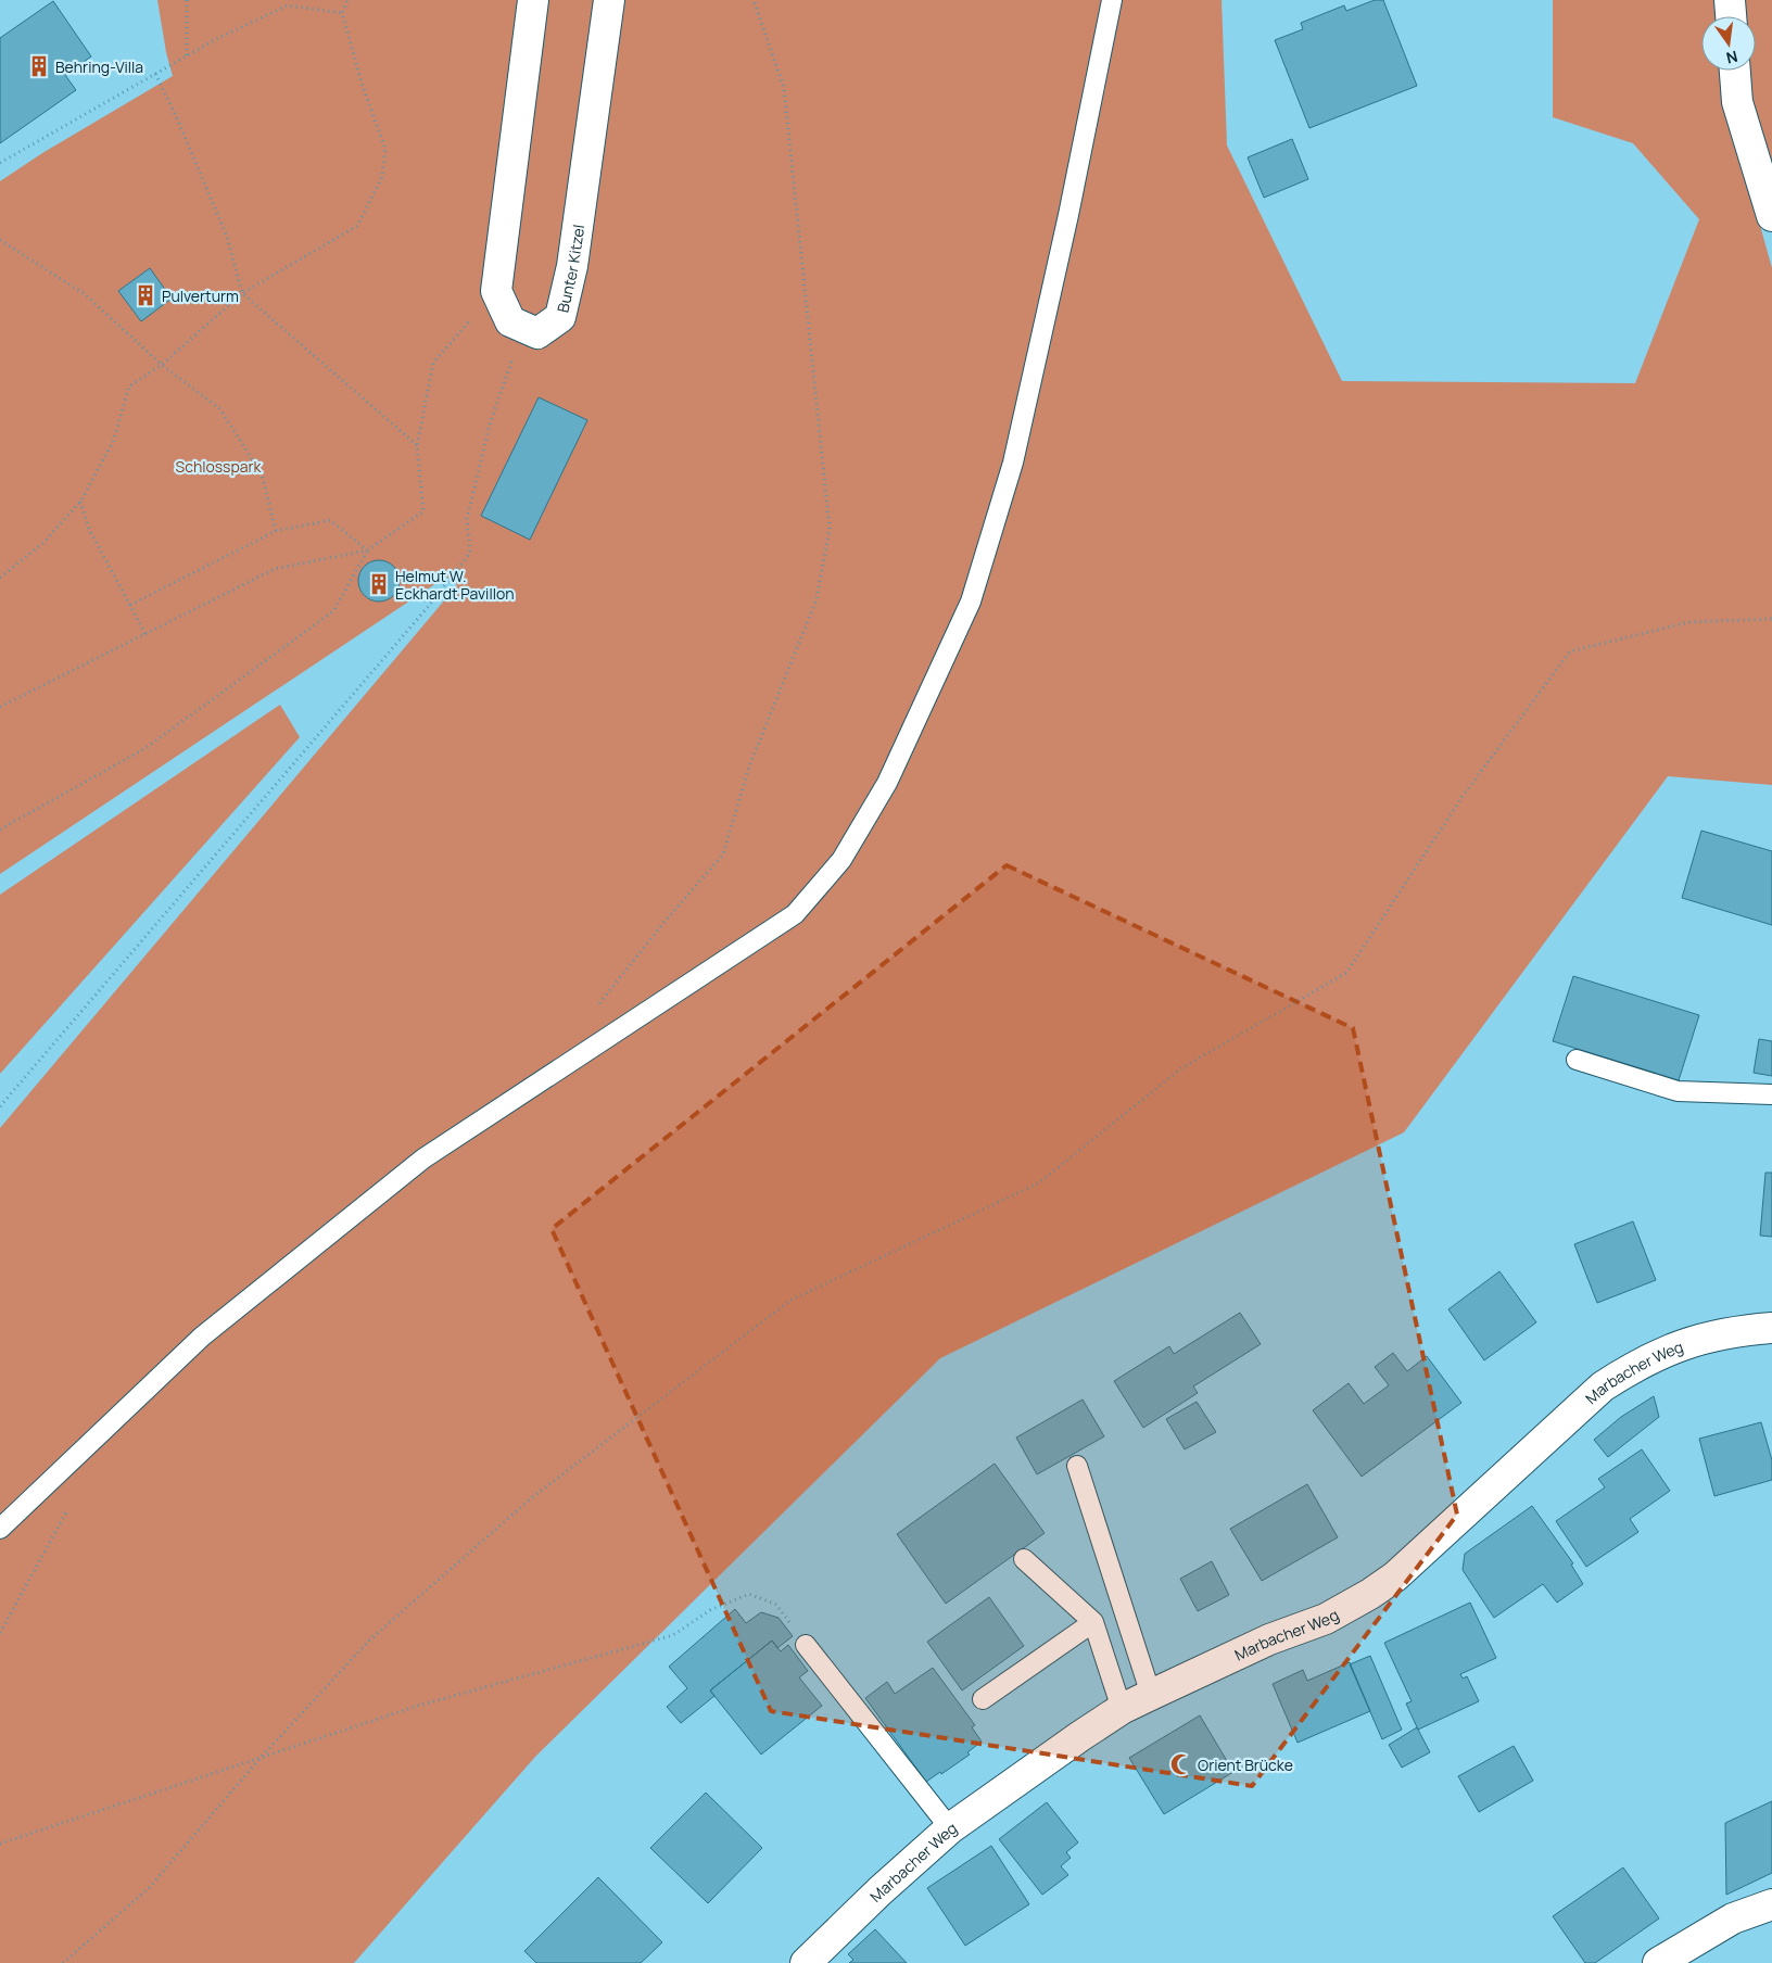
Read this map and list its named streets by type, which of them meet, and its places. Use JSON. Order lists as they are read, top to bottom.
{
  "streets": {
    "main road": ["Bunter Kitzel", "Marbacher Weg"]
  },
  "parks": ["Schlosspark"],
  "places": {
    "building": ["Behring-Villa", "Pulverturm", "Helmut W. Eckhardt Pavillon"],
    "mosque": ["Orient Brücke"]
  },
  "north": "bottom"
}
